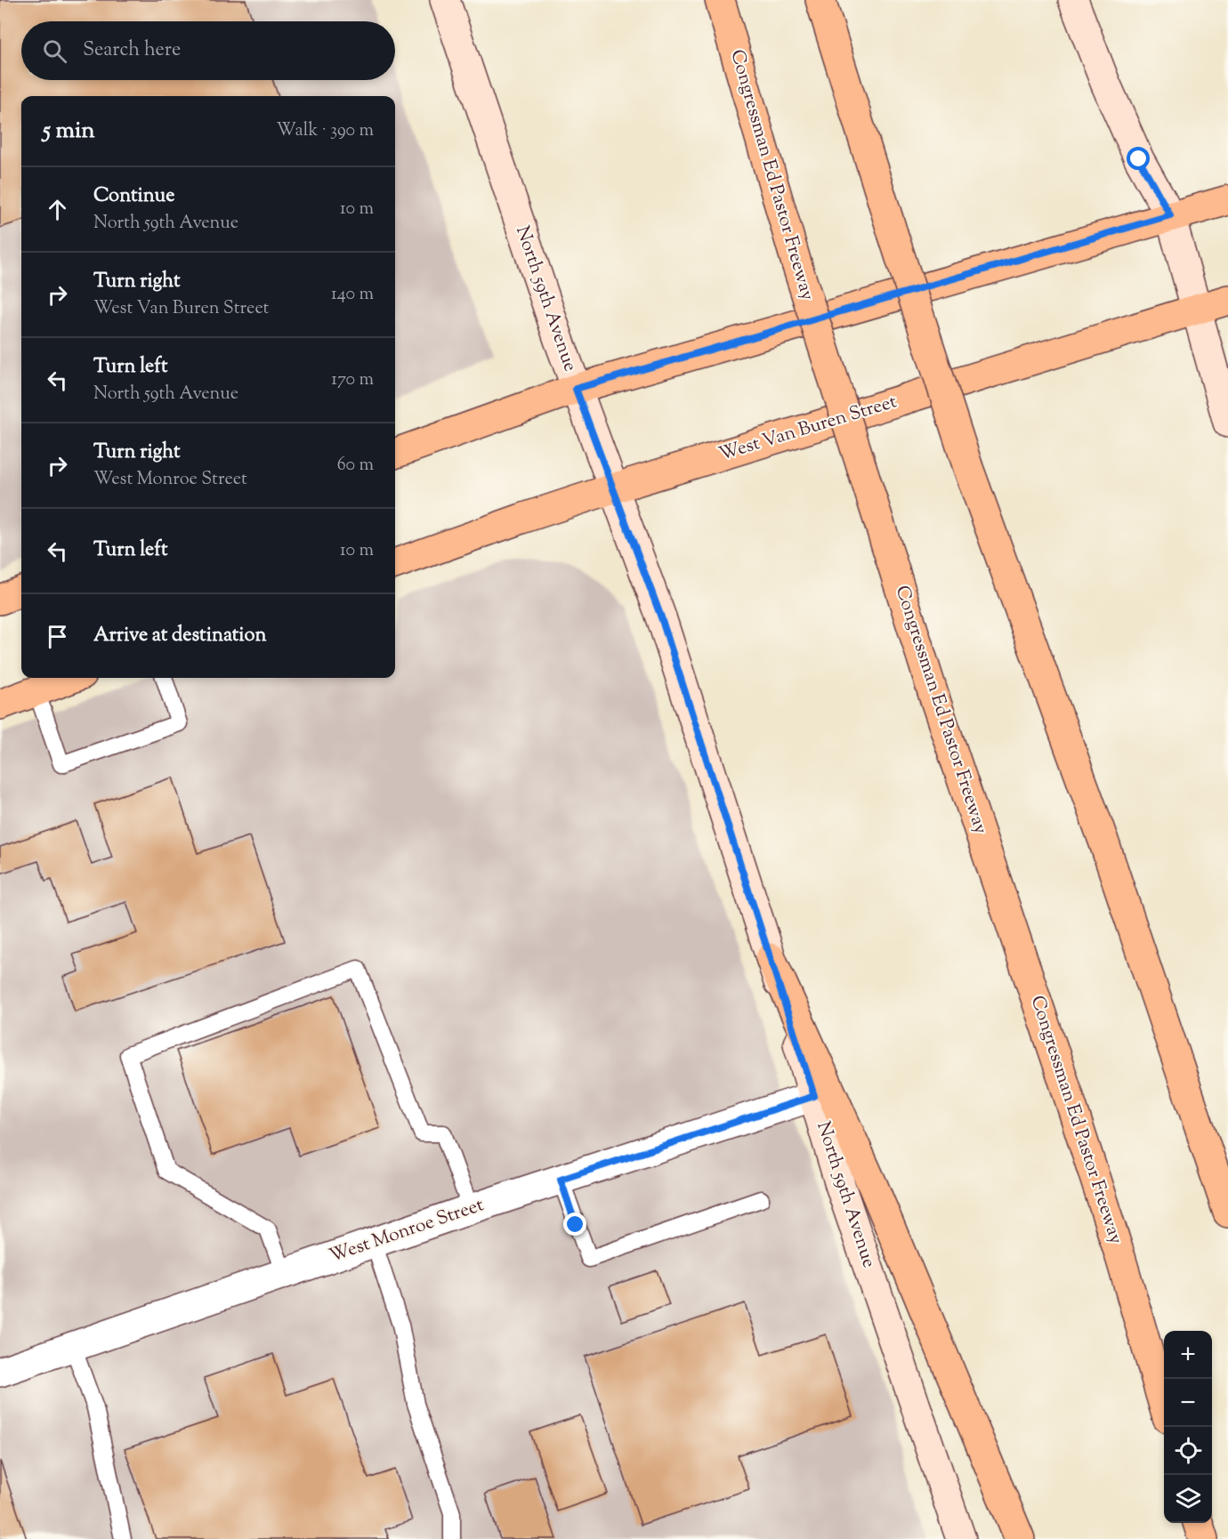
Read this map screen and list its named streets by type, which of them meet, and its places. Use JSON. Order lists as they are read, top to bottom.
{
  "streets": {
    "main road": ["Congressman Ed Pastor Freeway", "North 59th Avenue", "West Van Buren Street"],
    "street": ["West Monroe Street"]
  },
  "crossings": [
    ["North 59th Avenue", "West Van Buren Street"],
    ["North 59th Avenue", "West Monroe Street"]
  ],
  "page": {
    "search": "Search here",
    "heading": ["5 min", "Walk · 390 m"],
    "list": [
      ["Continue", "North 59th Avenue", "10 m"],
      ["Turn right", "West Van Buren Street", "140 m"],
      ["Turn left", "North 59th Avenue", "170 m"],
      ["Turn right", "West Monroe Street", "60 m"],
      ["Turn left", "10 m"],
      "Arrive at destination"
    ],
    "map_buttons": ["+", "−"]
  }
}
